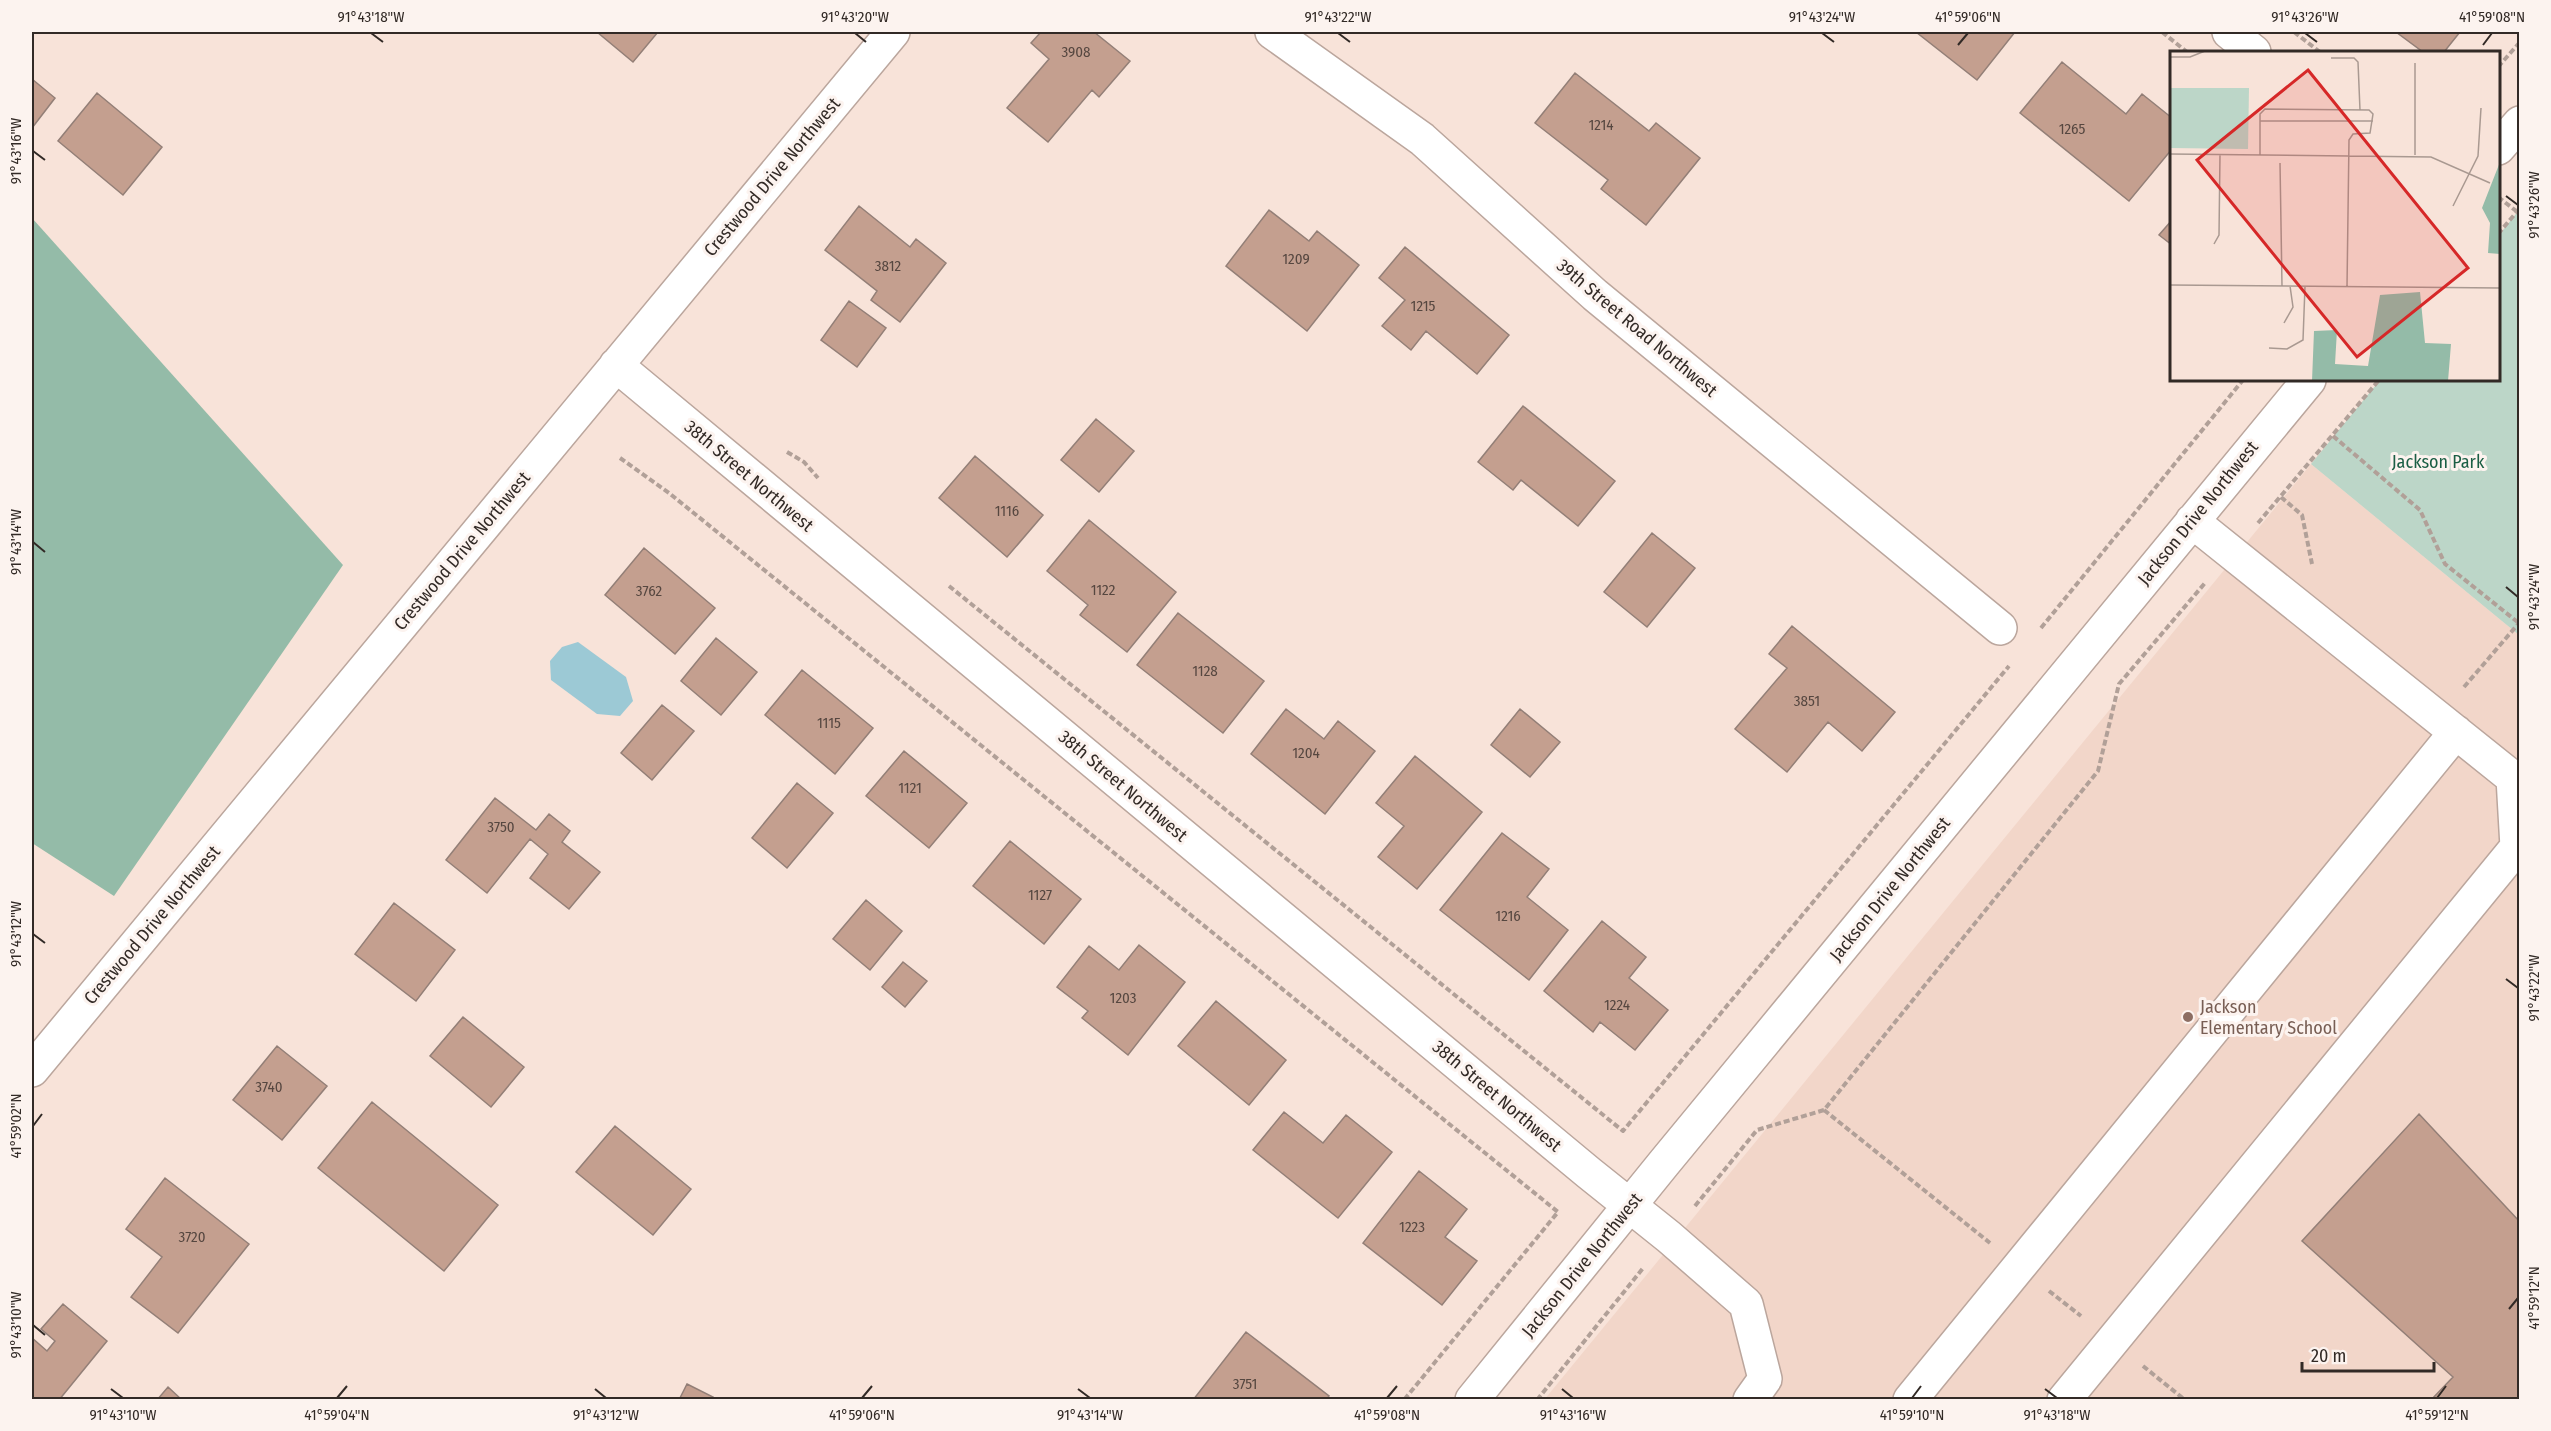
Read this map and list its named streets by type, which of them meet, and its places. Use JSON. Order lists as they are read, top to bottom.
{
  "streets": {
    "street": [
      "Crestwood Drive Northwest",
      "39th Street Road Northwest",
      "38th Street Northwest",
      "Jackson Drive Northwest"
    ]
  },
  "crossings": [
    ["Crestwood Drive Northwest", "38th Street Northwest"],
    ["38th Street Northwest", "Jackson Drive Northwest"]
  ],
  "parks": ["Jackson Park"],
  "places": ["Jackson Elementary School"],
  "house_numbers": [
    "3908",
    "1214",
    "1265",
    "1209",
    "3812",
    "1215",
    "1116",
    "1122",
    "3762",
    "1128",
    "3851",
    "1115",
    "1204",
    "1121",
    "3750",
    "1127",
    "1216",
    "1203",
    "1224",
    "3740",
    "1223",
    "3720",
    "3751"
  ],
  "scale_bar": "20 m",
  "coordinates": [
    "91°43'18\"W",
    "91°43'20\"W",
    "91°43'22\"W",
    "91°43'24\"W",
    "41°59'06\"N",
    "91°43'26\"W",
    "41°59'08\"N",
    "91°43'16\"W",
    "91°43'14\"W",
    "91°43'12\"W",
    "41°59'02\"N",
    "41°59'12\"N",
    "91°43'10\"W",
    "41°59'04\"N",
    "41°59'10\"N"
  ]
}
